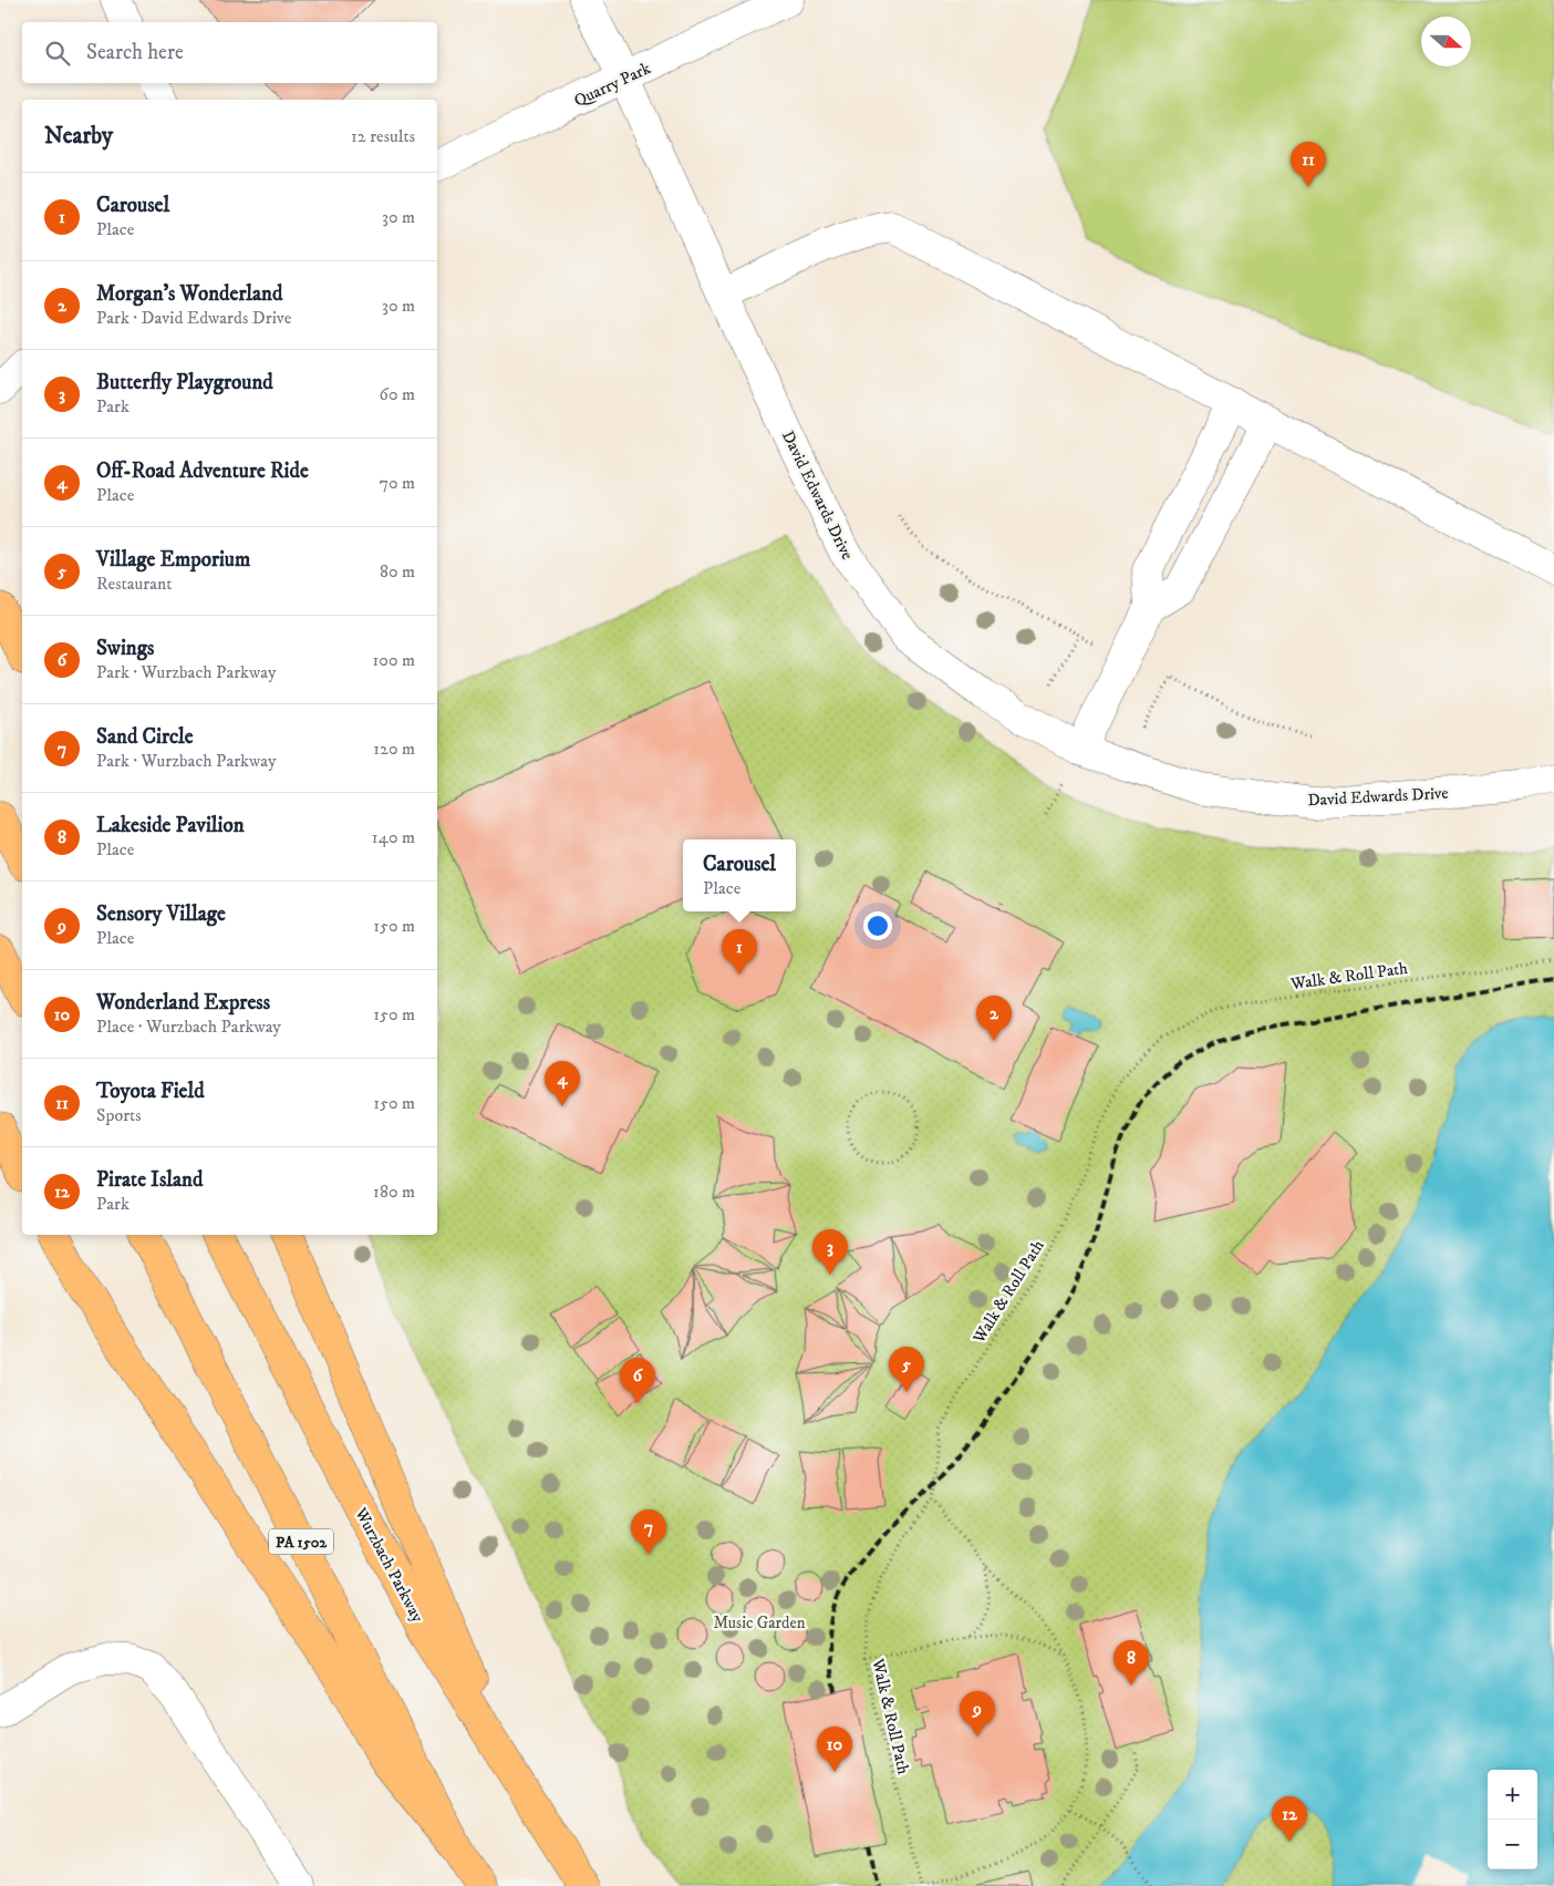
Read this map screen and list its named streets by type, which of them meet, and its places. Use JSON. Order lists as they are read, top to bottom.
{
  "streets": {
    "main road": ["PA 1502", "Wurzbach Parkway"],
    "street": ["Quarry Park", "David Edwards Drive"],
    "path": ["Walk & Roll Path"]
  },
  "crossings": [
    ["Quarry Park", "David Edwards Drive"]
  ],
  "parks": ["Music Garden"],
  "north": "right",
  "page": {
    "search": "Search here",
    "heading": ["Nearby", "12 results"],
    "pins": [
      "11",
      "1",
      "2",
      "4",
      "3",
      "5",
      "6",
      "7",
      "8",
      "9",
      "10",
      "12"
    ],
    "list": [
      {
        "mark": "1",
        "name": "Carousel",
        "note": "Place",
        "value": "30 m"
      },
      {
        "mark": "2",
        "name": "Morgan's Wonderland",
        "note": "Park · David Edwards Drive",
        "value": "30 m"
      },
      {
        "mark": "3",
        "name": "Butterfly Playground",
        "note": "Park",
        "value": "60 m"
      },
      {
        "mark": "4",
        "name": "Off-Road Adventure Ride",
        "note": "Place",
        "value": "70 m"
      },
      {
        "mark": "5",
        "name": "Village Emporium",
        "note": "Restaurant",
        "value": "80 m"
      },
      {
        "mark": "6",
        "name": "Swings",
        "note": "Park · Wurzbach Parkway",
        "value": "100 m"
      },
      {
        "mark": "7",
        "name": "Sand Circle",
        "note": "Park · Wurzbach Parkway",
        "value": "120 m"
      },
      {
        "mark": "8",
        "name": "Lakeside Pavilion",
        "note": "Place",
        "value": "140 m"
      },
      {
        "mark": "9",
        "name": "Sensory Village",
        "note": "Place",
        "value": "150 m"
      },
      {
        "mark": "10",
        "name": "Wonderland Express",
        "note": "Place · Wurzbach Parkway",
        "value": "150 m"
      },
      {
        "mark": "11",
        "name": "Toyota Field",
        "note": "Sports",
        "value": "150 m"
      },
      {
        "mark": "12",
        "name": "Pirate Island",
        "note": "Park",
        "value": "180 m"
      }
    ],
    "popup": ["Carousel", "Place"],
    "map_buttons": ["+", "−"]
  }
}
